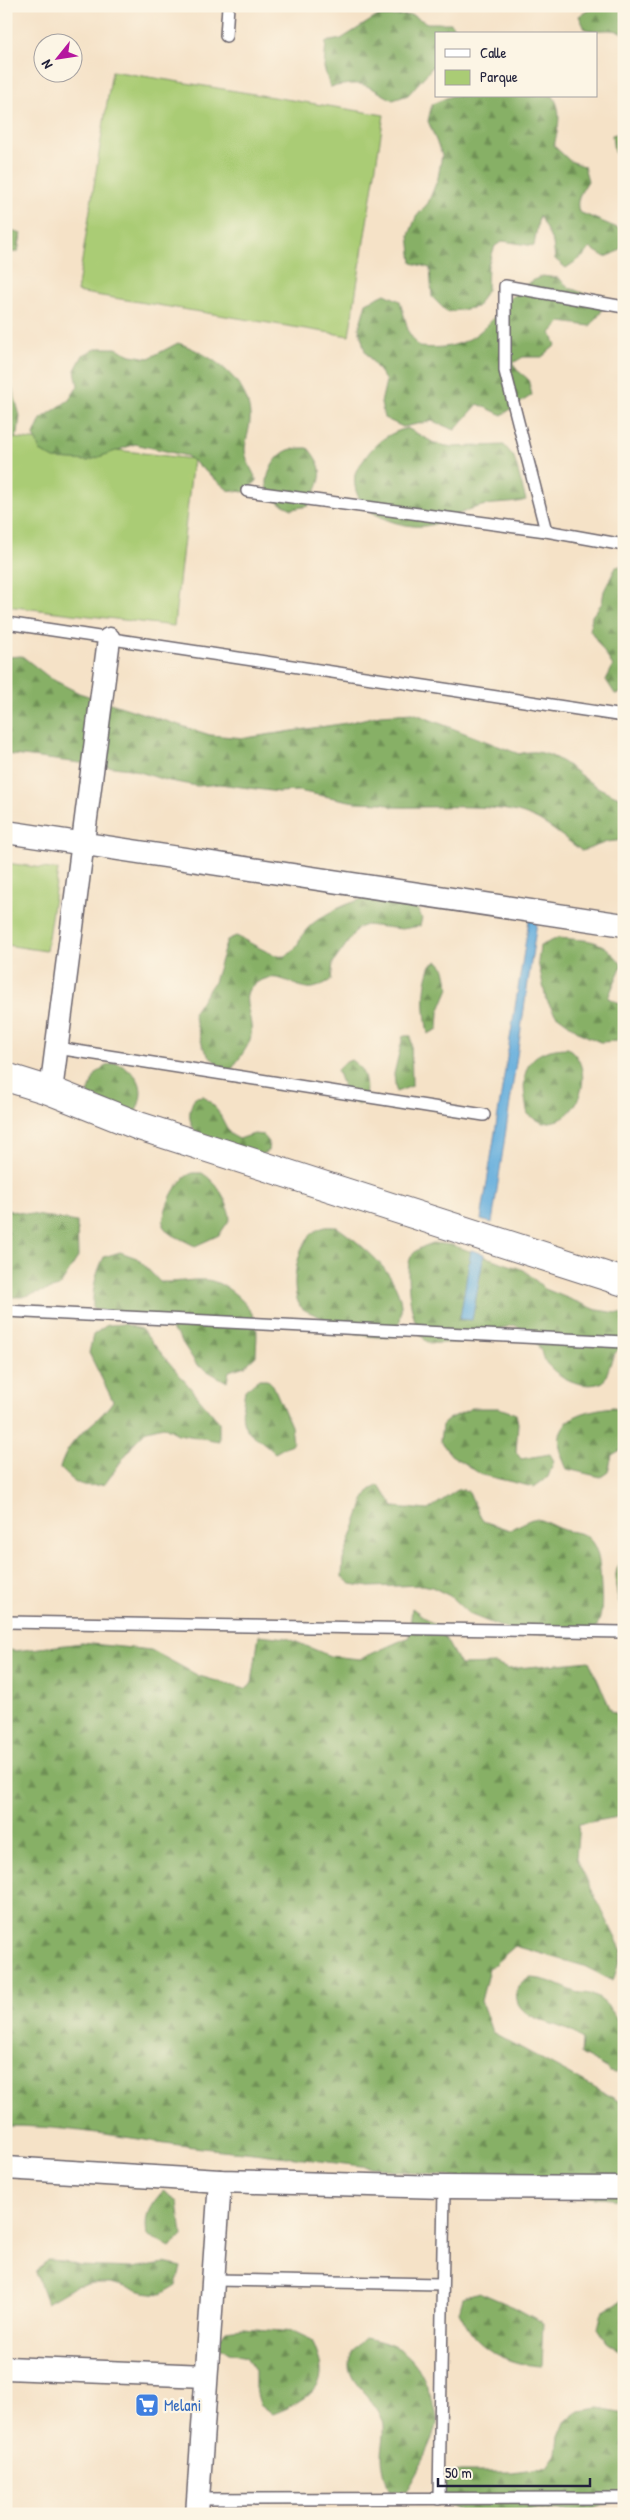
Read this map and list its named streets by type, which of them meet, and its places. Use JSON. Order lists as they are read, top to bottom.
{
  "places": {
    "supermarket": ["Melani"]
  },
  "legend": ["Calle", "Parque"],
  "scale_bar": "50 m",
  "north": "bottom left"
}
